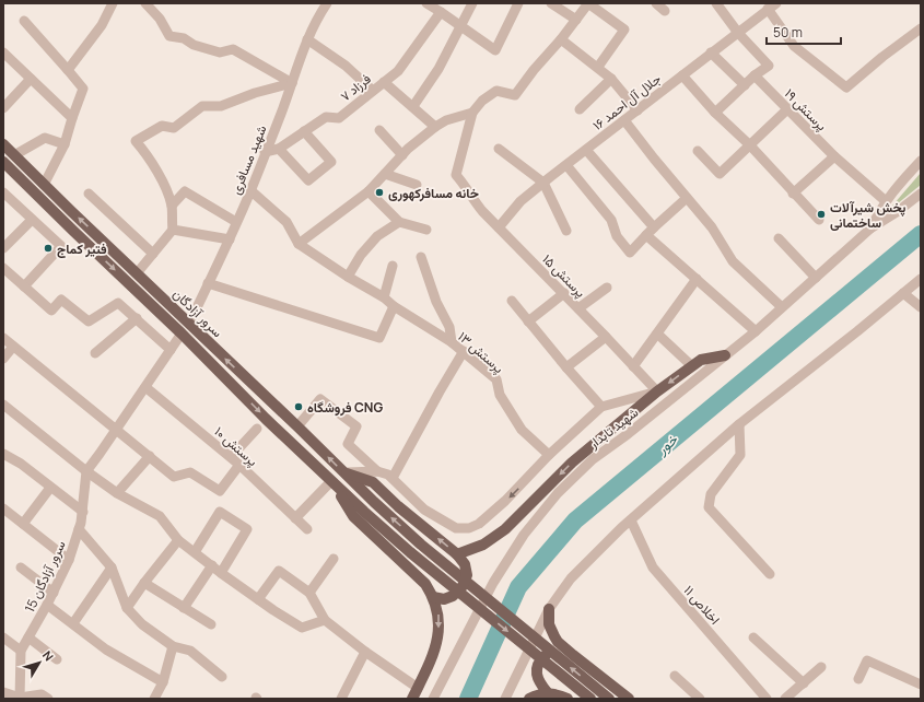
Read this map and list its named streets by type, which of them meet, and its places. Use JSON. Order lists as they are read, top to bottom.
{
  "streets": {
    "main road": ["سرور آزادگان"],
    "street": [
      "فرزاد ۷",
      "جلال آل احمد ۱۶",
      "پرستش ۱۹",
      "شهید مسافری",
      "پرستش ۱۵",
      "پرستش ۱۳",
      "شهید تابدار",
      "پرستش ۱۰",
      "سرور آزادگان 15",
      "اخلاص ۱۱"
    ]
  },
  "crossings": [
    ["فرزاد ۷", "شهید مسافری"],
    ["جلال آل احمد ۱۶", "پرستش ۱۵"],
    ["پرستش ۱۹", "شهید تابدار"],
    ["شهید مسافری", "سرور آزادگان"]
  ],
  "water": ["خور"],
  "places": [
    "خانه مسافرکهوری",
    "پخش شیرآلات ساختمانی",
    "فتیر کماج",
    "فروشگاه CNG"
  ],
  "scale_bar": "50 m",
  "north": "top right"
}
